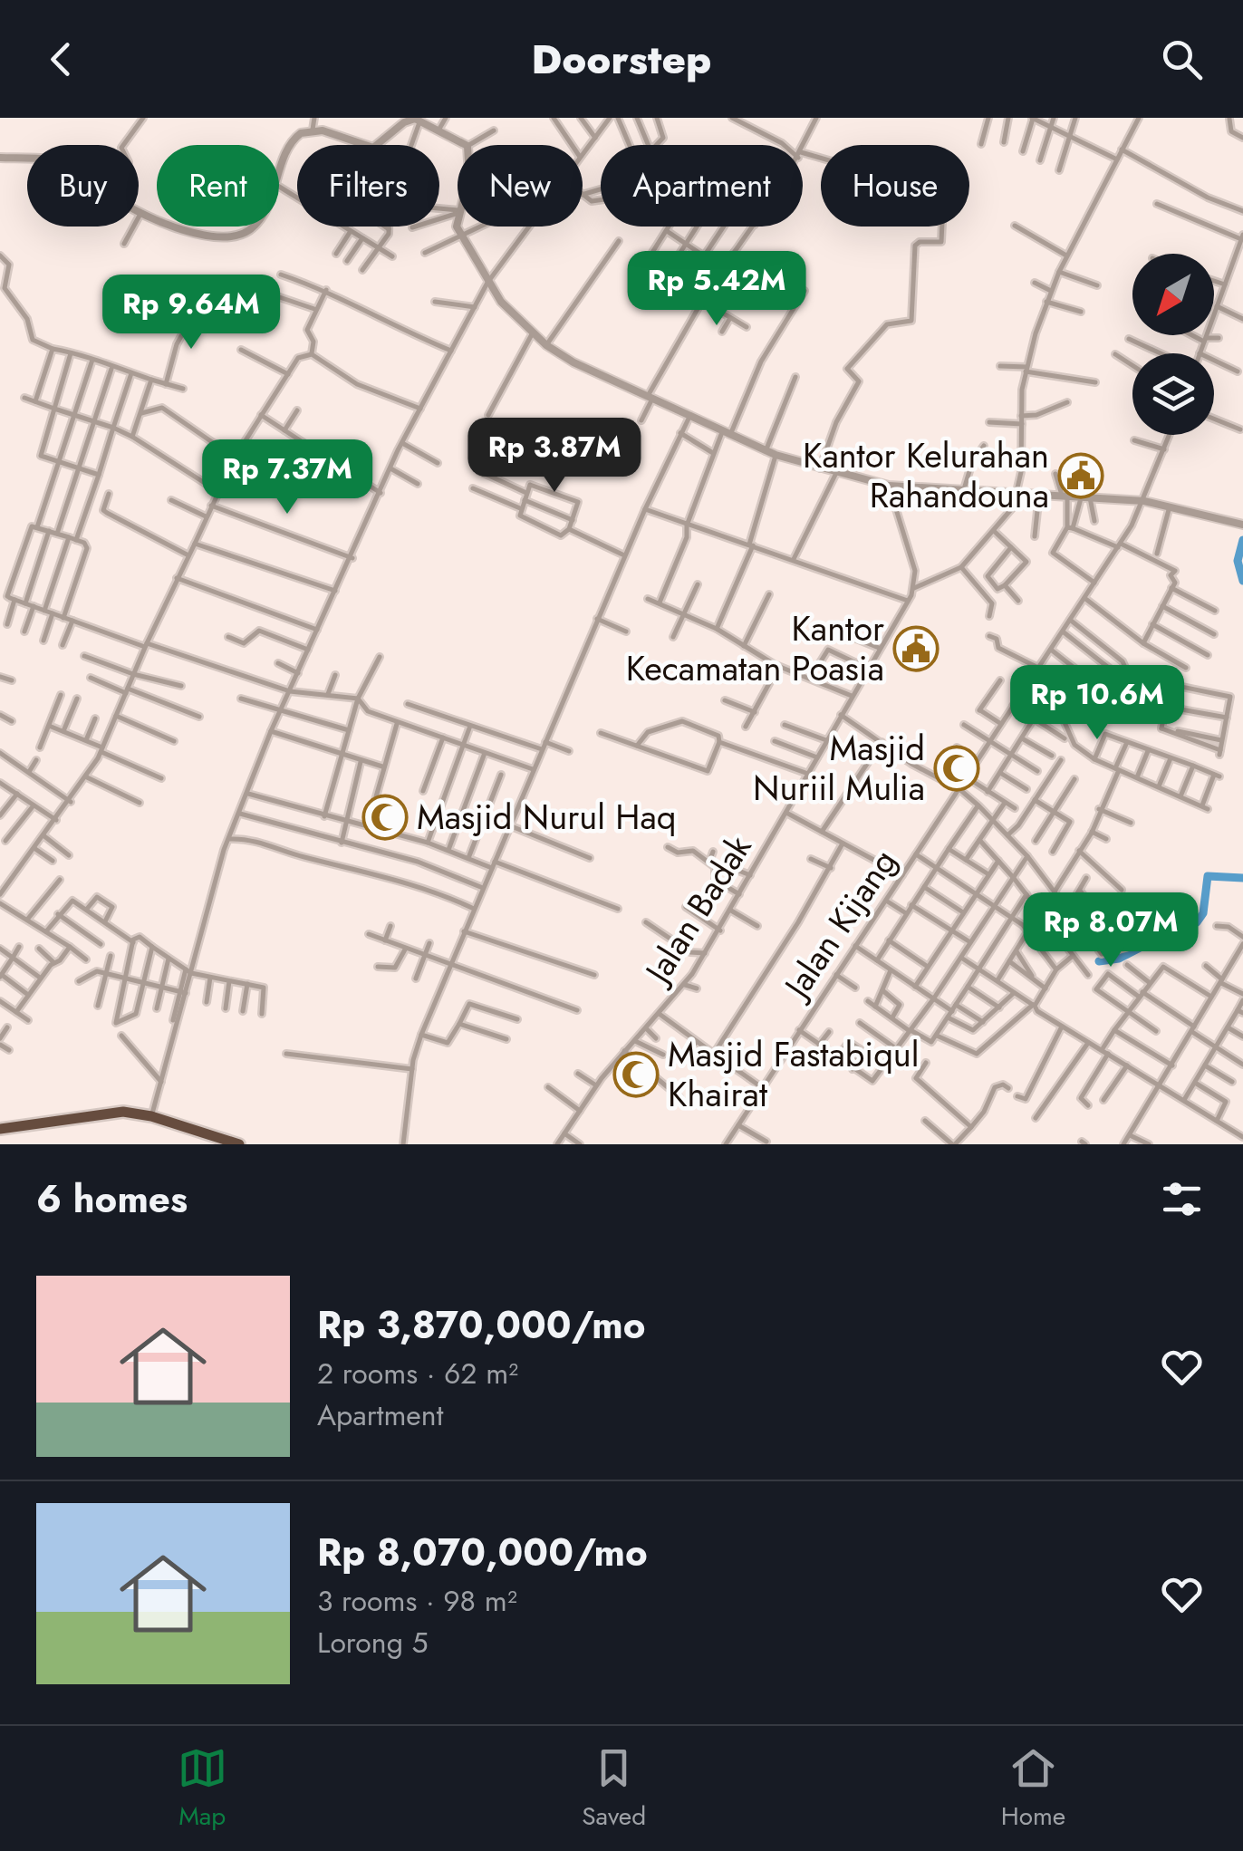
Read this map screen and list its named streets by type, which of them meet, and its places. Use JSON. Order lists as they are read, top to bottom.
{
  "streets": {
    "street": ["Jalan Badak", "Jalan Kijang"]
  },
  "places": {
    "public building": ["Kantor Kelurahan Rahandouna", "Kantor Kecamatan Poasia"],
    "mosque": ["Masjid Nuriil Mulia", "Masjid Nurul Haq", "Masjid Fastabiqul Khairat"]
  },
  "north": "bottom left",
  "page": {
    "header": "Doorstep",
    "chip": [
      "Buy",
      "Rent",
      "Filters",
      "New",
      "Apartment",
      "House"
    ],
    "price": [
      "Rp 5.42M",
      "Rp 9.64M",
      "Rp 3.87M",
      "Rp 7.37M",
      "Rp 10.6M",
      "Rp 8.07M"
    ],
    "heading": "6 homes",
    "list": [
      {
        "name": "Rp 3,870,000/mo",
        "note": "2 rooms · 62 m² · Apartment"
      },
      {
        "name": "Rp 8,070,000/mo",
        "note": "3 rooms · 98 m² · Lorong 5"
      }
    ],
    "tabs": ["Map", "Saved", "Home"]
  }
}
